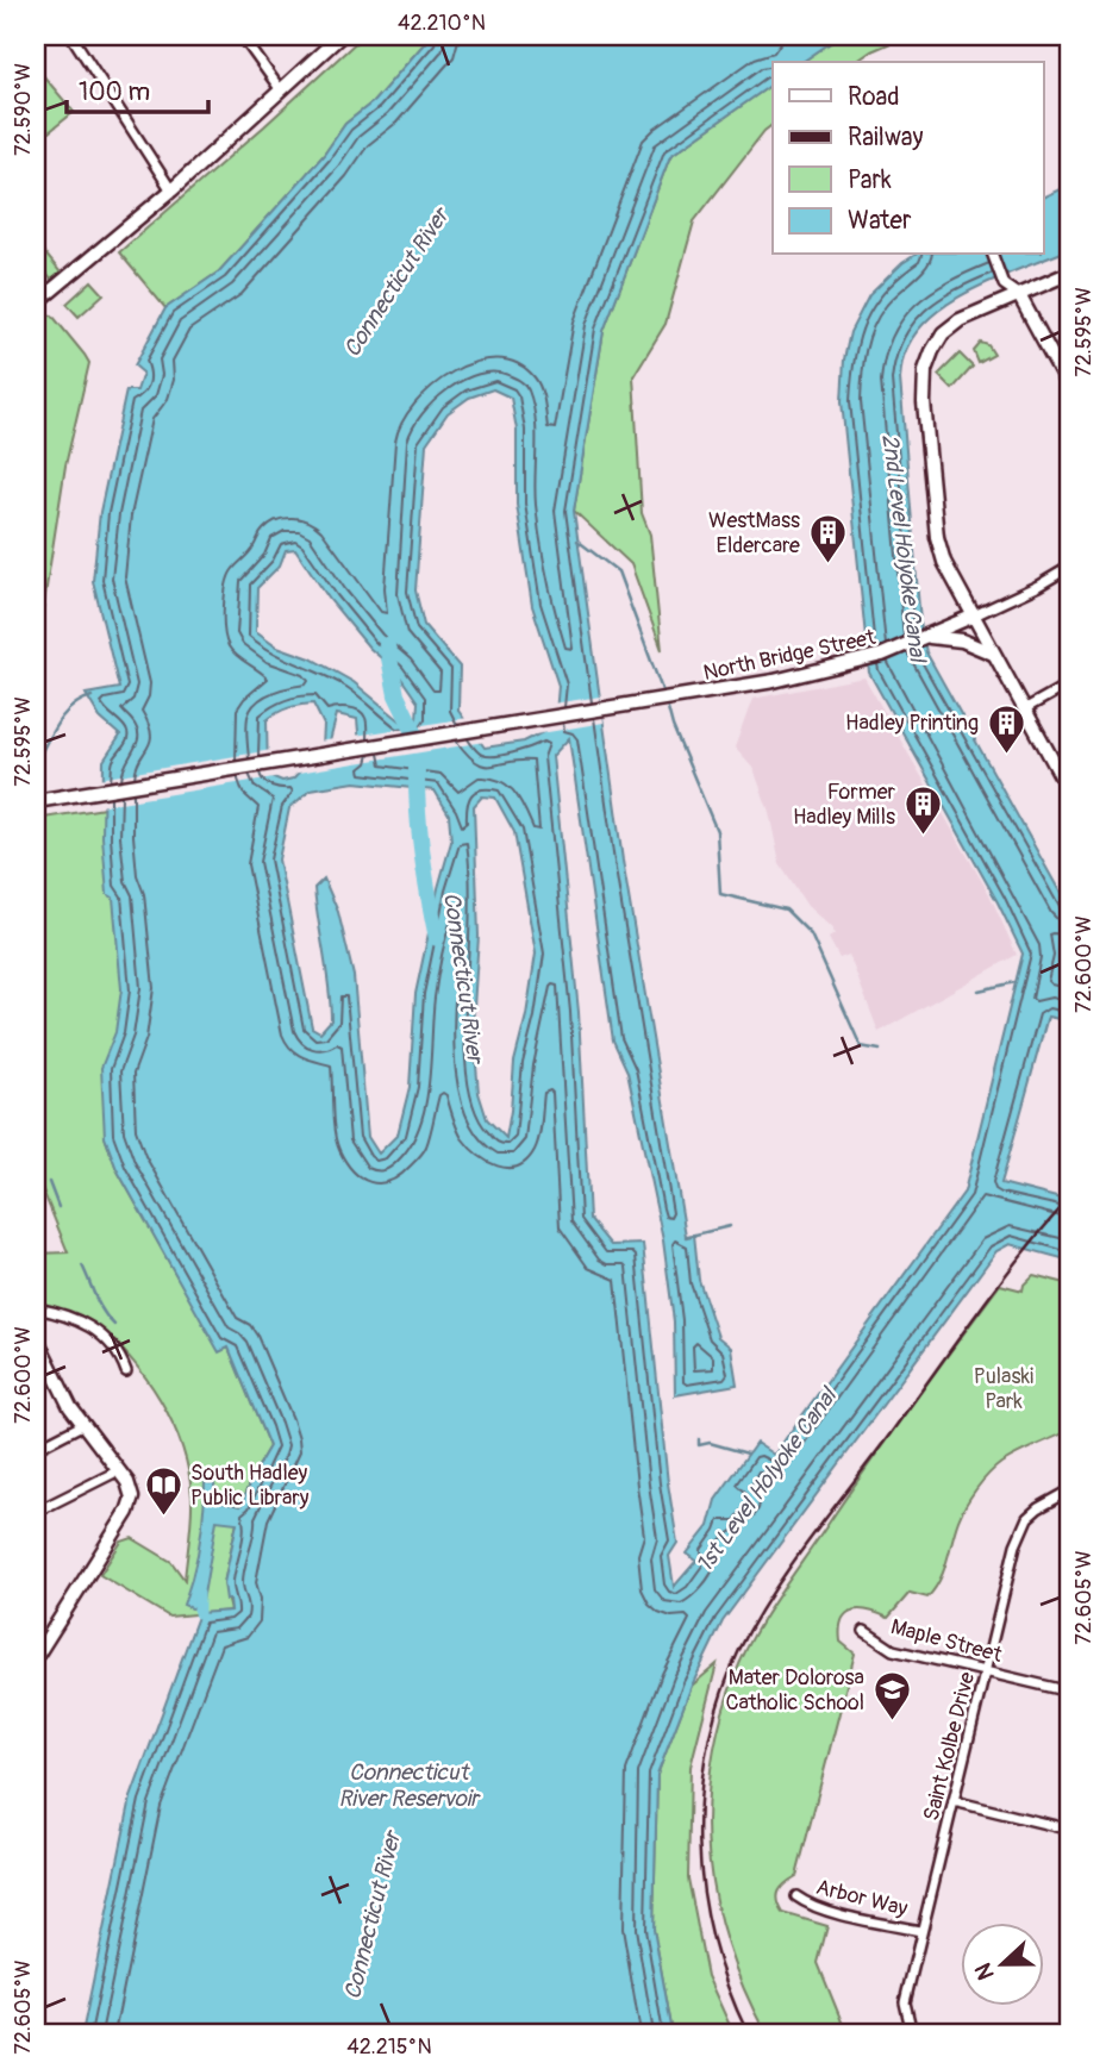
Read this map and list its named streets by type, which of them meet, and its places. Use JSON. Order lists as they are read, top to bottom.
{
  "streets": {
    "main road": ["North Bridge Street"],
    "street": ["Maple Street", "Saint Kolbe Drive", "Arbor Way"]
  },
  "crossings": [
    ["Maple Street", "Saint Kolbe Drive"],
    ["Saint Kolbe Drive", "Arbor Way"]
  ],
  "water": [
    "Connecticut River",
    "2nd Level Holyoke Canal",
    "1st Level Holyoke Canal",
    "Connecticut River Reservoir"
  ],
  "parks": ["Pulaski Park"],
  "places": {
    "building": ["WestMass Eldercare", "Hadley Printing", "Former Hadley Mills"],
    "library": ["South Hadley Public Library"],
    "school or university": ["Mater Dolorosa Catholic School"]
  },
  "legend": [
    "Road",
    "Railway",
    "Park",
    "Water"
  ],
  "scale_bar": "100 m",
  "north": "left",
  "coordinates": [
    "42.210°N",
    "72.590°W",
    "72.595°W",
    "72.600°W",
    "72.605°W",
    "42.215°N"
  ]
}
